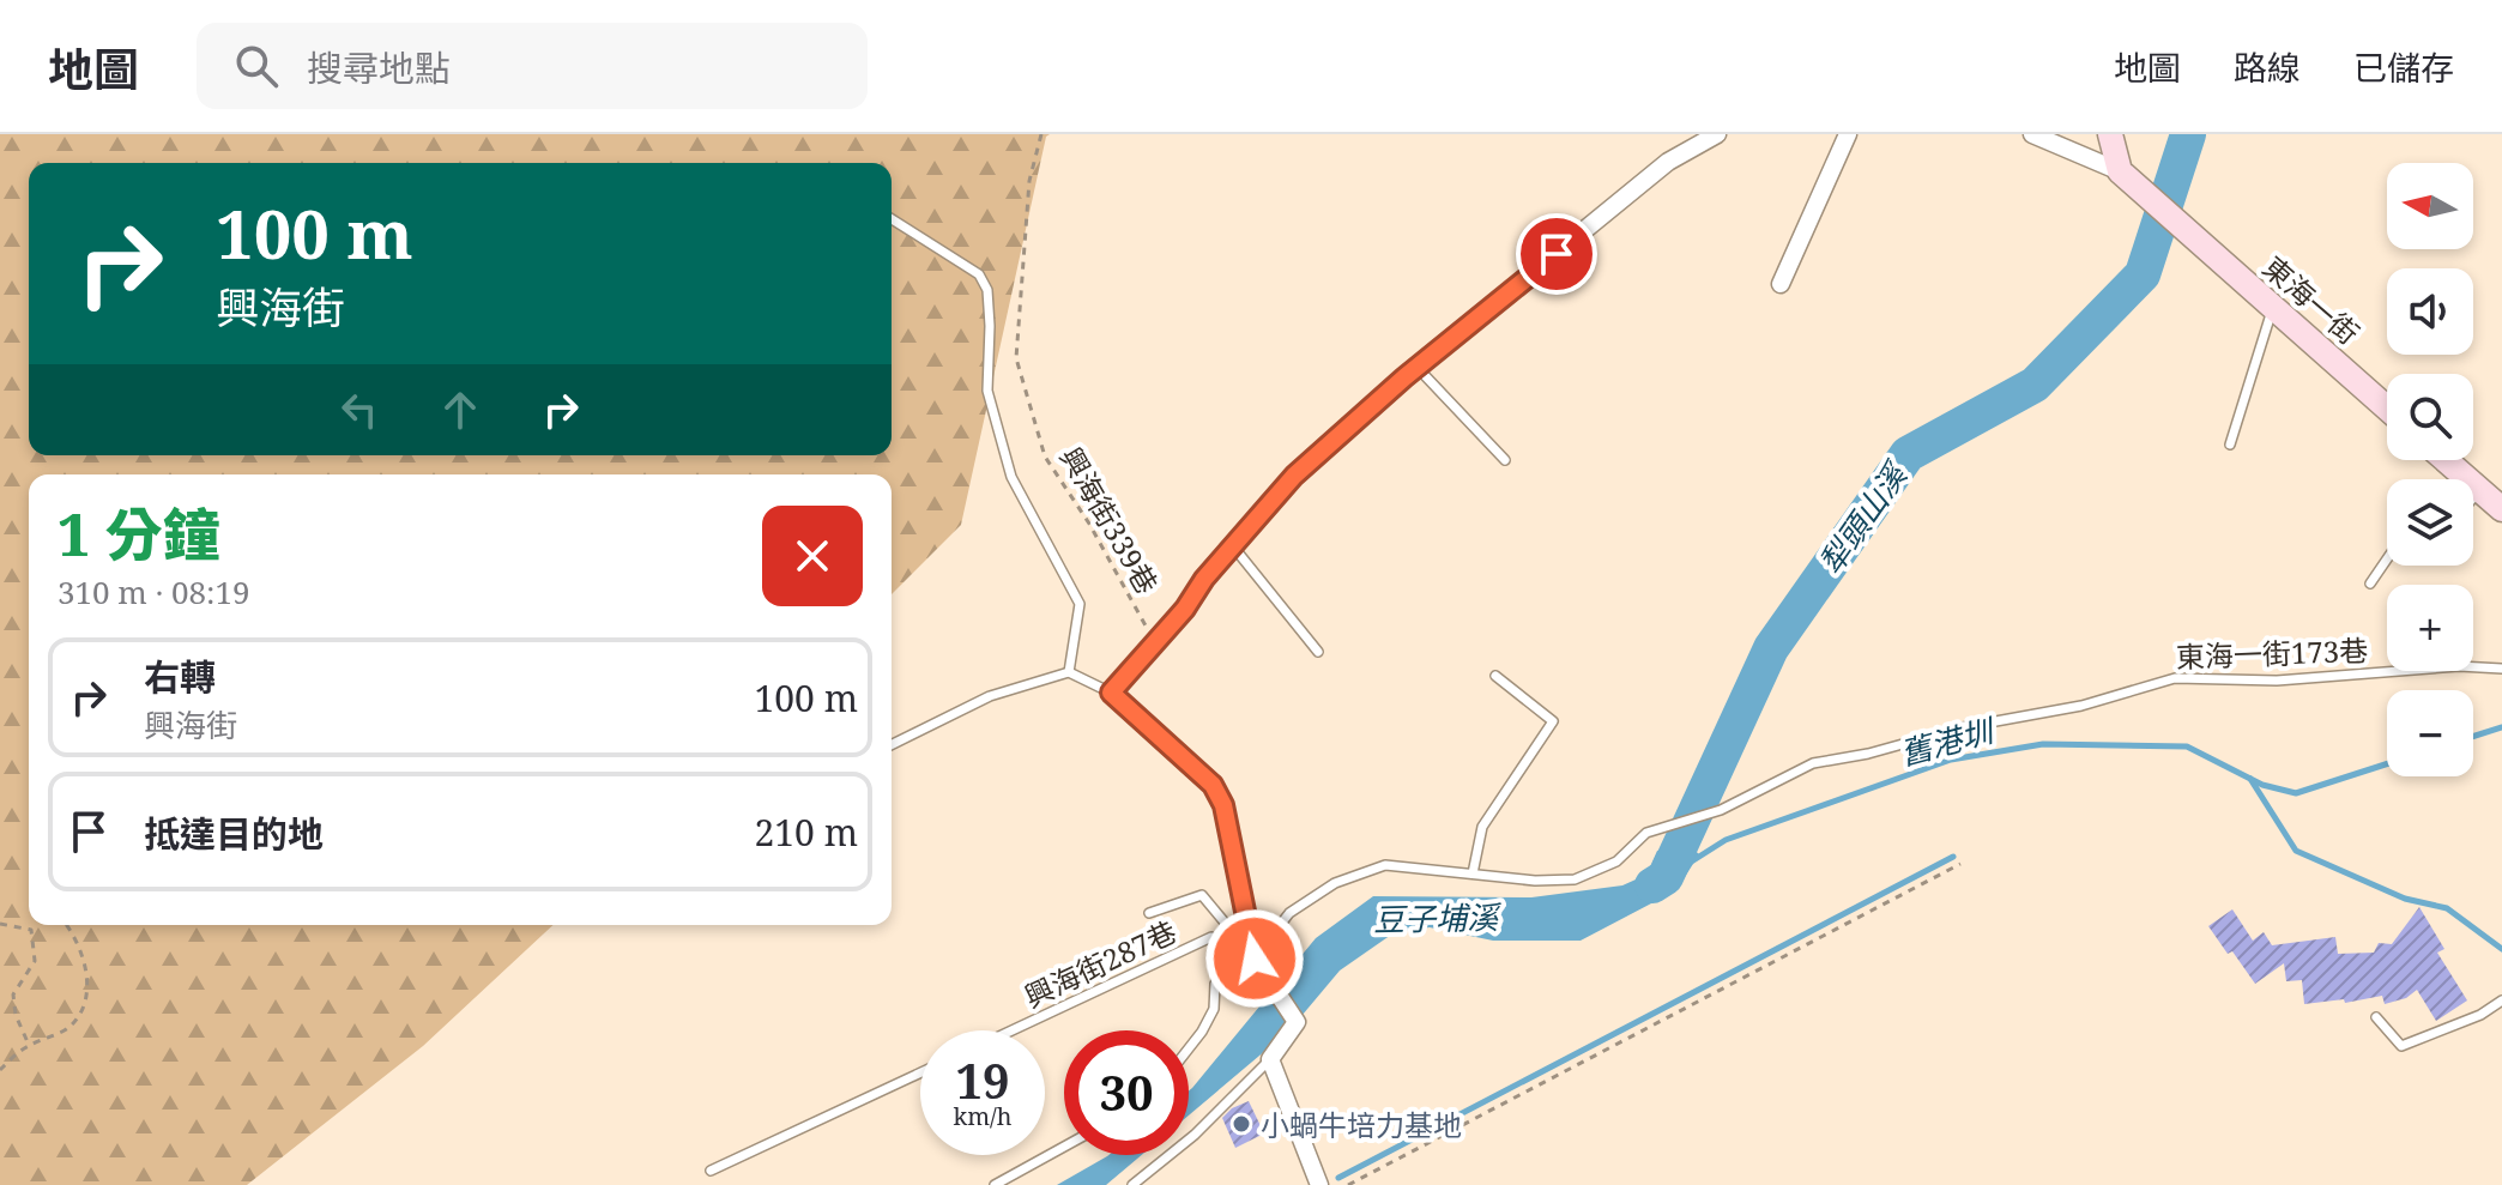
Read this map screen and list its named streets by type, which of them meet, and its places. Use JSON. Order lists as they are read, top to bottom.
{
  "streets": {
    "street": ["東海一街"],
    "lane": ["東海一街173巷", "興海街287巷"],
    "path": ["興海街339巷"]
  },
  "water": ["犁頭山溪", "舊港圳", "豆子埔溪"],
  "places": ["小蝸牛培力基地"],
  "north": "left",
  "page": {
    "header": "地圖",
    "search": "搜尋地點",
    "nav": ["地圖", "路線", "已儲存"],
    "map_buttons": ["+", "−"],
    "turn": ["100 m", "興海街"],
    "heading": ["1 分鐘", "310 m · 08:19"],
    "list": [
      {
        "name": "右轉",
        "note": "興海街",
        "value": "100 m"
      },
      {
        "name": "抵達目的地",
        "value": "210 m"
      }
    ],
    "speed": "19 km/h",
    "limit": "30"
  }
}
